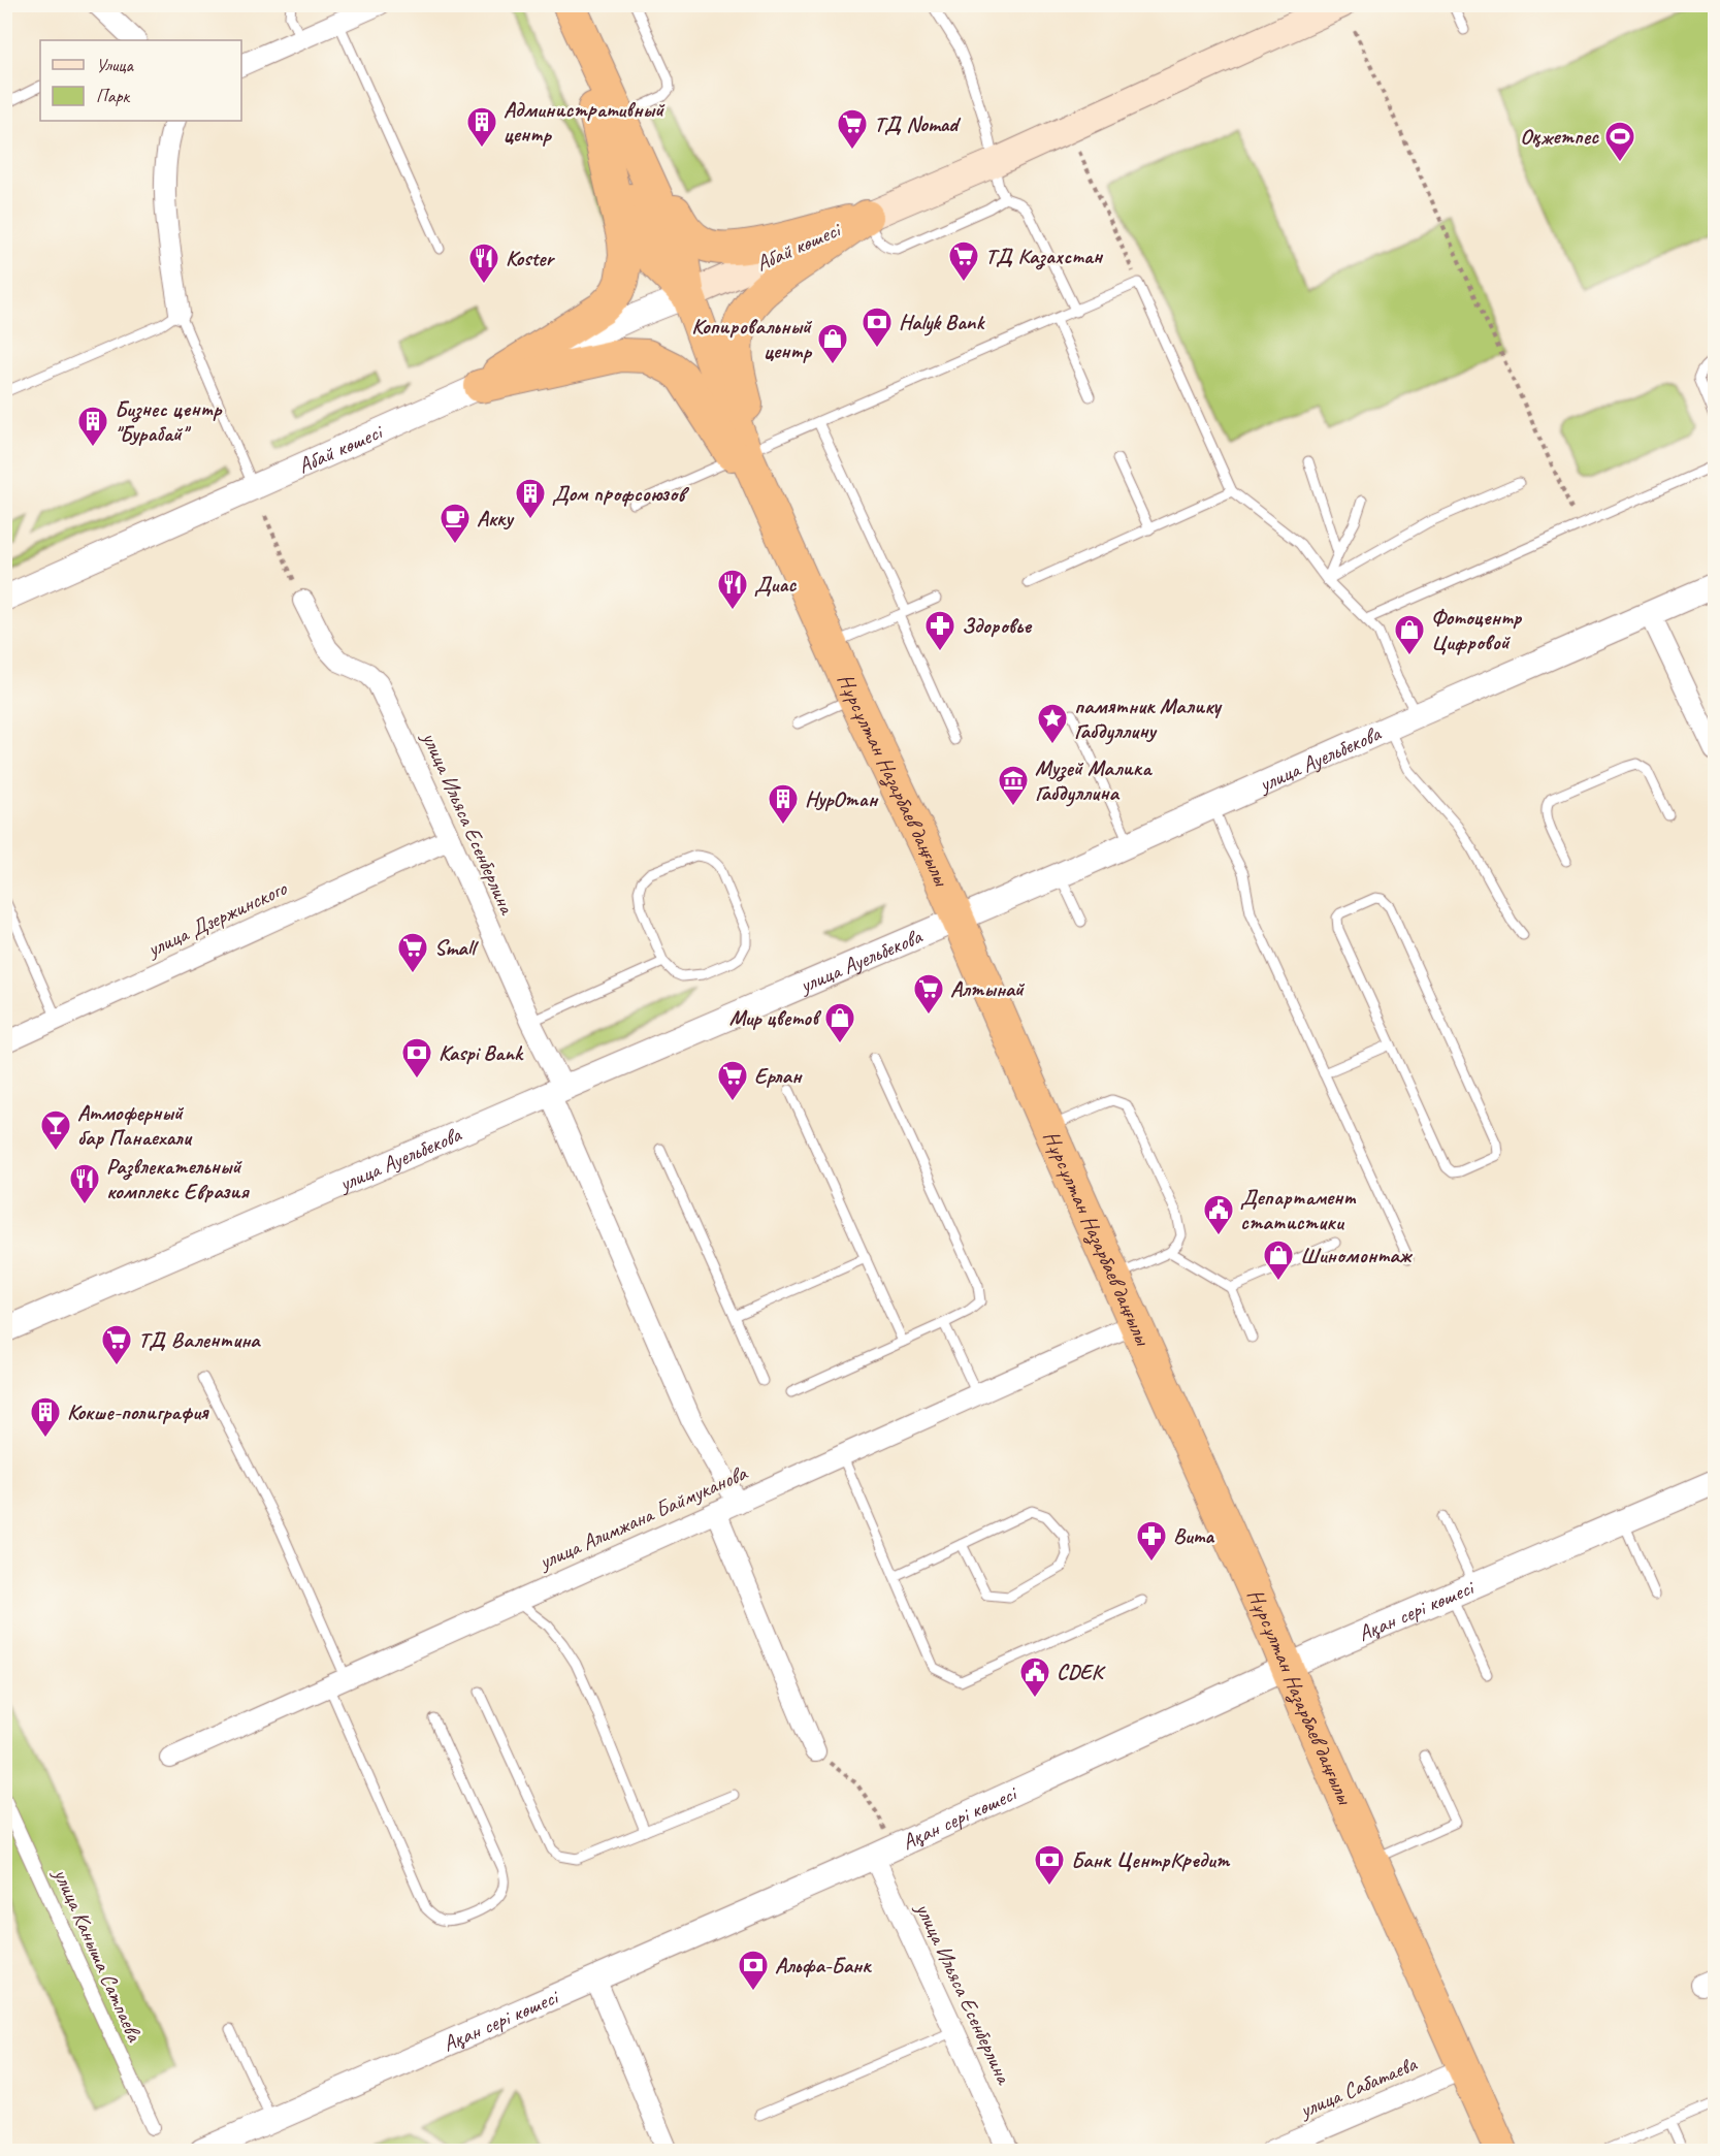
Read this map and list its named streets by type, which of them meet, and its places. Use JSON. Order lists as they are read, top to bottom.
{
  "streets": {
    "highway": ["Нұрсұлтан Назарбаев даңғылы"],
    "main road": ["Абай көшесі"],
    "street": [
      "улица Ауельбекова",
      "улица Ильяса Есенберлина",
      "улица Дзержинского",
      "улица Алимжана Баймуканова",
      "Ақан сері көшесі",
      "улица Каныша Сатпаева",
      "улица Сабатаева"
    ]
  },
  "crossings": [
    ["Абай көшесі", "Нұрсұлтан Назарбаев даңғылы"],
    ["улица Ауельбекова", "Нұрсұлтан Назарбаев даңғылы"],
    ["улица Ауельбекова", "улица Ильяса Есенберлина"],
    ["Нұрсұлтан Назарбаев даңғылы", "улица Алимжана Баймуканова"],
    ["Нұрсұлтан Назарбаев даңғылы", "Ақан сері көшесі"],
    ["Нұрсұлтан Назарбаев даңғылы", "улица Сабатаева"],
    ["улица Ильяса Есенберлина", "улица Дзержинского"],
    ["улица Ильяса Есенберлина", "улица Алимжана Баймуканова"],
    ["улица Ильяса Есенберлина", "Ақан сері көшесі"]
  ],
  "places": {
    "building": [
      "Административный центр",
      "Бизнес центр \"Бурабай\"",
      "Дом профсоюзов",
      "НурОтан",
      "Кокше-полиграфия"
    ],
    "supermarket": [
      "ТД Nomad",
      "ТД Казахстан",
      "Small",
      "Алтынай",
      "Ерлан",
      "ТД Валентина"
    ],
    "sports": ["Оқжетпес"],
    "restaurant": ["Koster", "Диас", "Развлекательный комплекс Евразия"],
    "bank": [
      "Halyk Bank",
      "Kaspi Bank",
      "Банк ЦентрКредит",
      "Альфа-Банк"
    ],
    "shop": [
      "Копировальный центр",
      "Фотоцентр Цифровой",
      "Мир цветов",
      "Шиномонтаж"
    ],
    "cafe": ["Акку"],
    "pharmacy": ["Здоровье", "Вита"],
    "place": ["памятник Малику Габдуллину"],
    "museum": ["Музей Малика Габдуллина"],
    "bar": ["Атмоферный бар Панаехали"],
    "public building": ["Департамент статистики", "CDEK"]
  },
  "legend": ["Улица", "Парк"]
}
